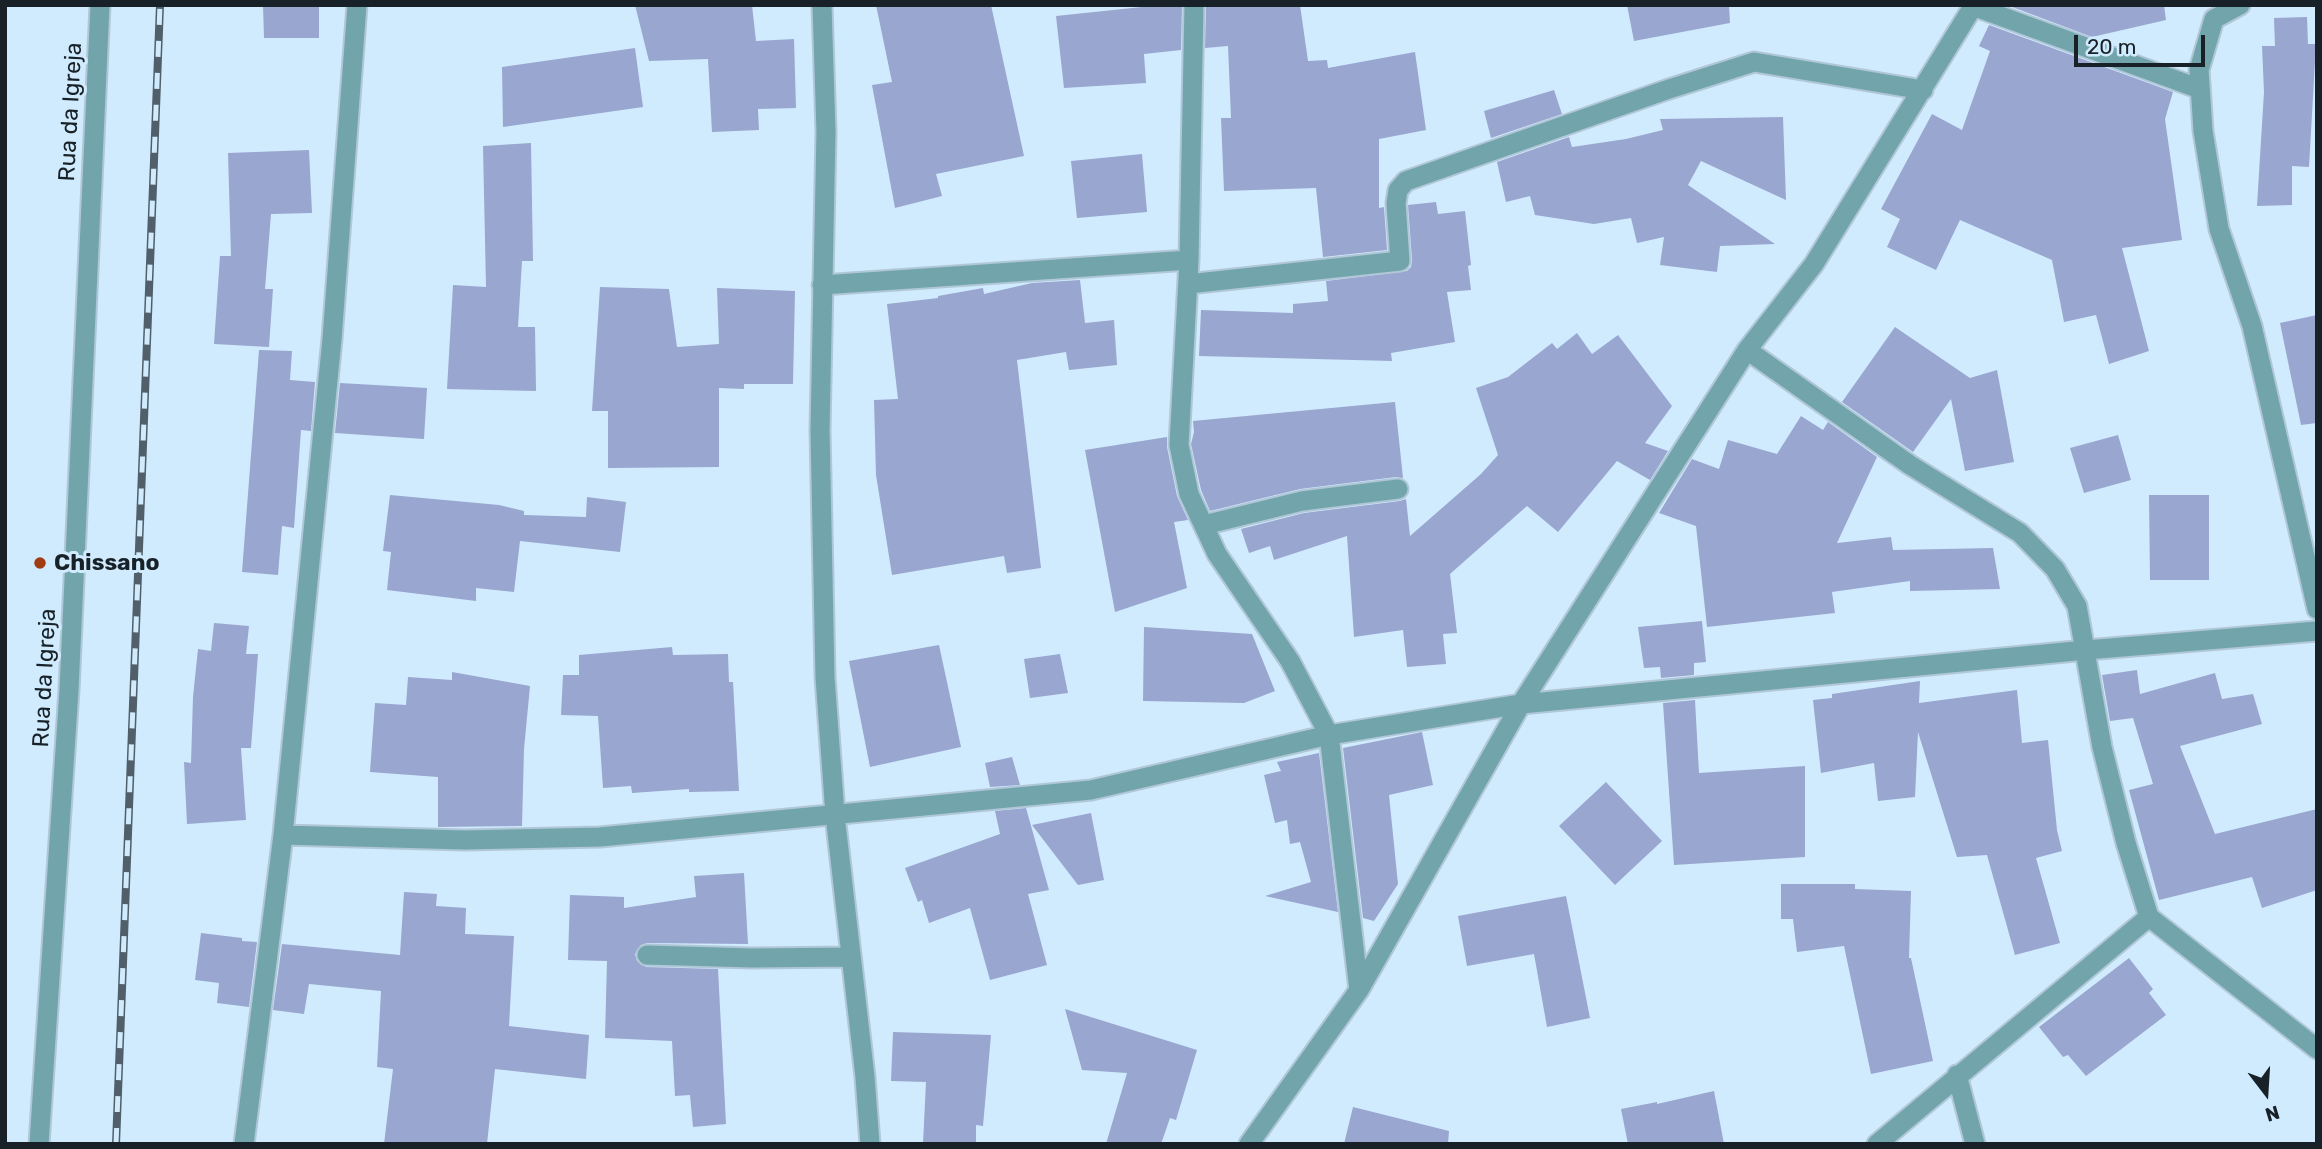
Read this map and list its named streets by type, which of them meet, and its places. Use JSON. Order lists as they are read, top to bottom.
{
  "streets": {
    "street": ["Rua da Igreja"]
  },
  "places": ["Chissano"],
  "scale_bar": "20 m",
  "north": "bottom"
}
